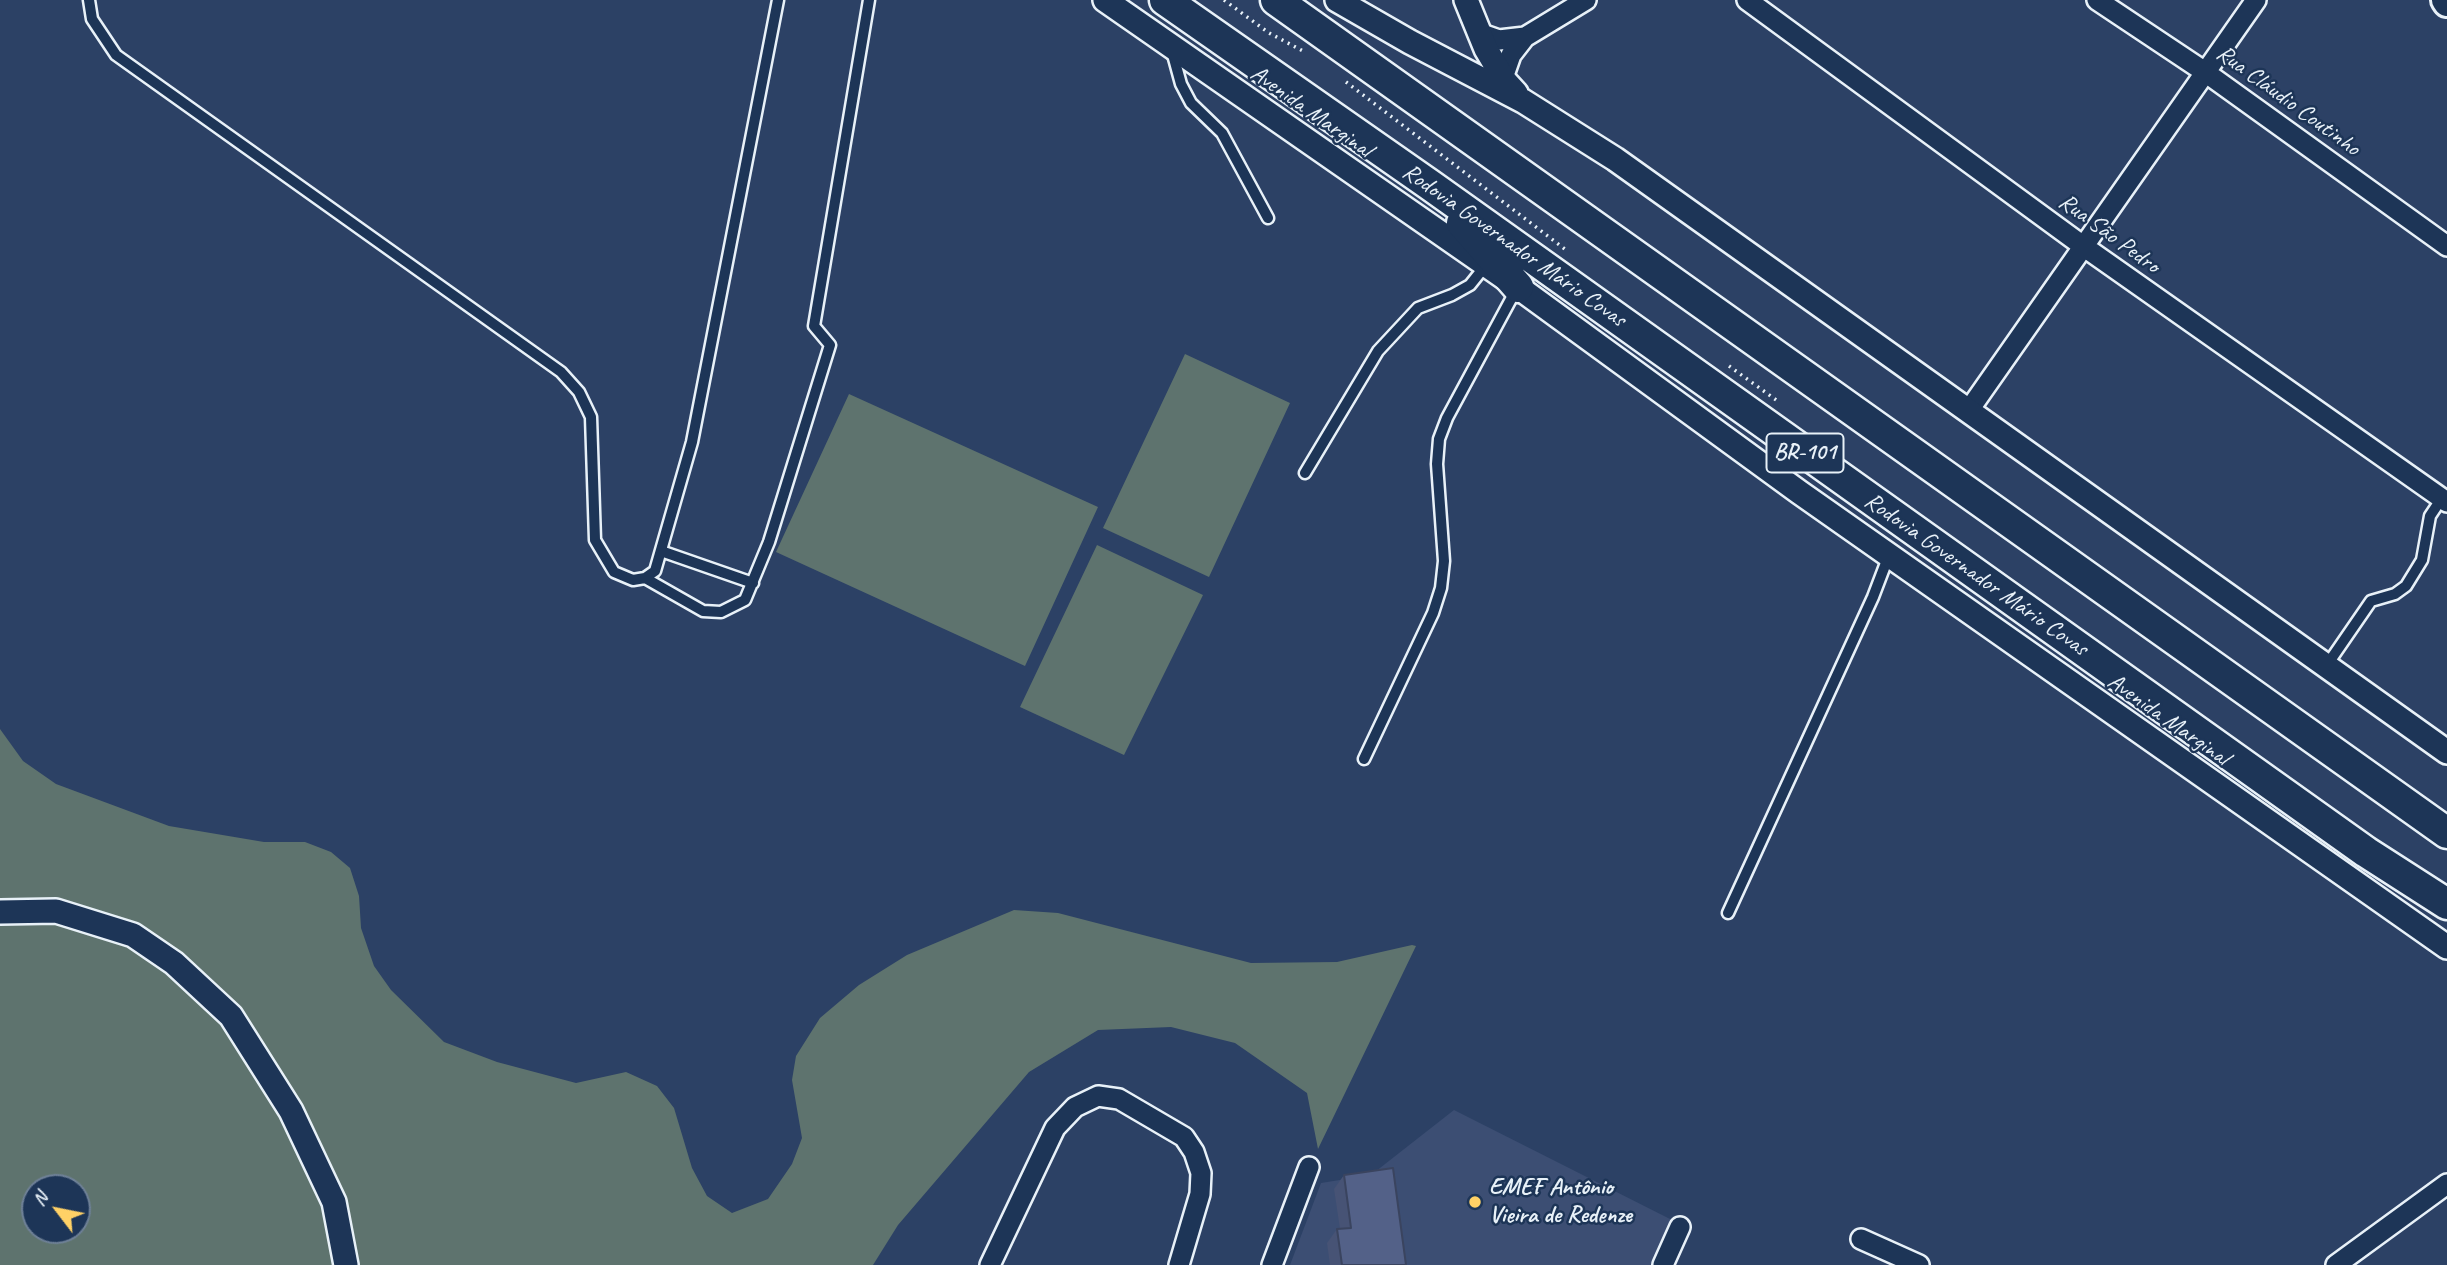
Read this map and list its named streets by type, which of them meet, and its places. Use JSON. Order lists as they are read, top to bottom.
{
  "streets": {
    "main road": ["Rodovia Governador Mário Covas", "BR-101"],
    "street": ["Rua Cláudio Coutinho", "Avenida Marginal", "Rua São Pedro"]
  },
  "places": ["EMEF Antônio Vieira de Redenze"],
  "north": "top left"
}
